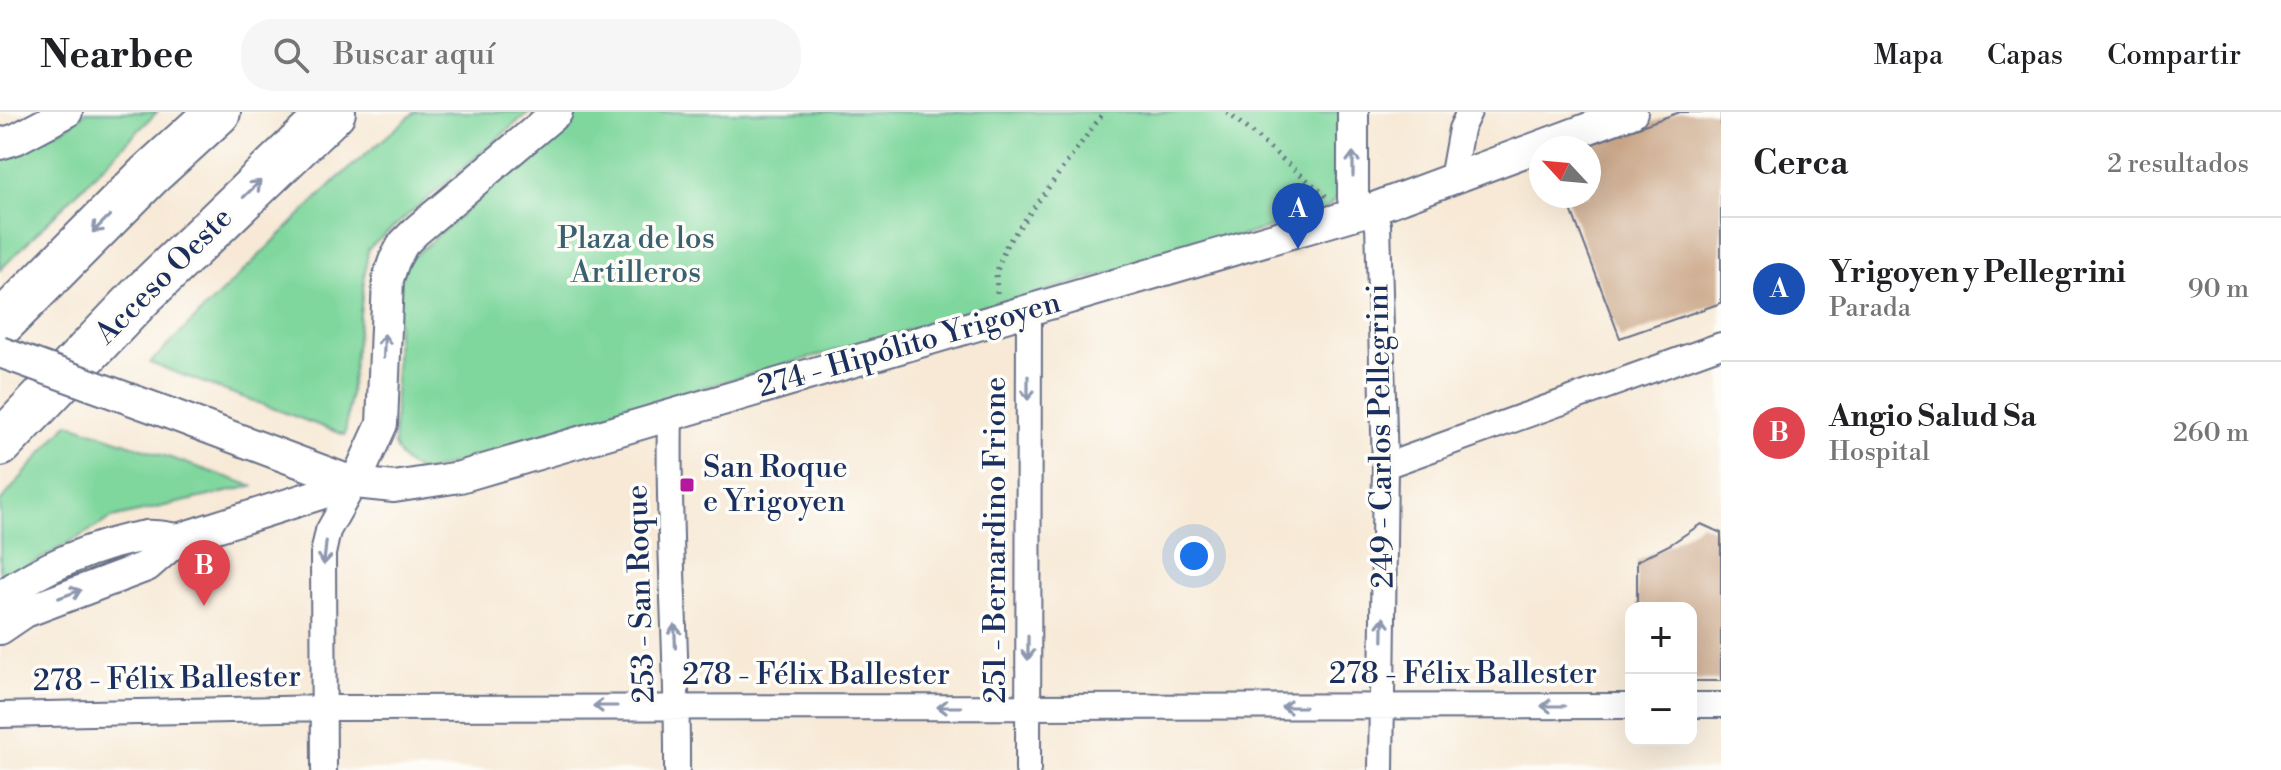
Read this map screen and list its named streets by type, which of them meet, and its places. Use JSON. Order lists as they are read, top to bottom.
{
  "streets": {
    "highway": ["Acceso Oeste"],
    "street": [
      "274 - Hipólito Yrigoyen",
      "249 - Carlos Pellegrini",
      "251 - Bernardino Frione",
      "253 - San Roque",
      "278 - Félix Ballester"
    ]
  },
  "crossings": [
    ["274 - Hipólito Yrigoyen", "249 - Carlos Pellegrini"],
    ["274 - Hipólito Yrigoyen", "251 - Bernardino Frione"],
    ["274 - Hipólito Yrigoyen", "253 - San Roque"],
    ["249 - Carlos Pellegrini", "278 - Félix Ballester"],
    ["251 - Bernardino Frione", "278 - Félix Ballester"],
    ["253 - San Roque", "278 - Félix Ballester"]
  ],
  "one_way": [
    "249 - Carlos Pellegrini",
    "251 - Bernardino Frione",
    "253 - San Roque",
    "278 - Félix Ballester"
  ],
  "parks": ["Plaza de los Artilleros"],
  "places": {
    "transit": ["San Roque e Yrigoyen"]
  },
  "north": "top left",
  "page": {
    "header": "Nearbee",
    "search": "Buscar aquí",
    "nav": ["Mapa", "Capas", "Compartir"],
    "heading": ["Cerca", "2 resultados"],
    "pins": ["A", "B"],
    "list": [
      {
        "mark": "A",
        "name": "Yrigoyen y Pellegrini",
        "note": "Parada",
        "value": "90 m"
      },
      {
        "mark": "B",
        "name": "Angio Salud Sa",
        "note": "Hospital",
        "value": "260 m"
      }
    ],
    "map_buttons": ["+", "−"]
  }
}
